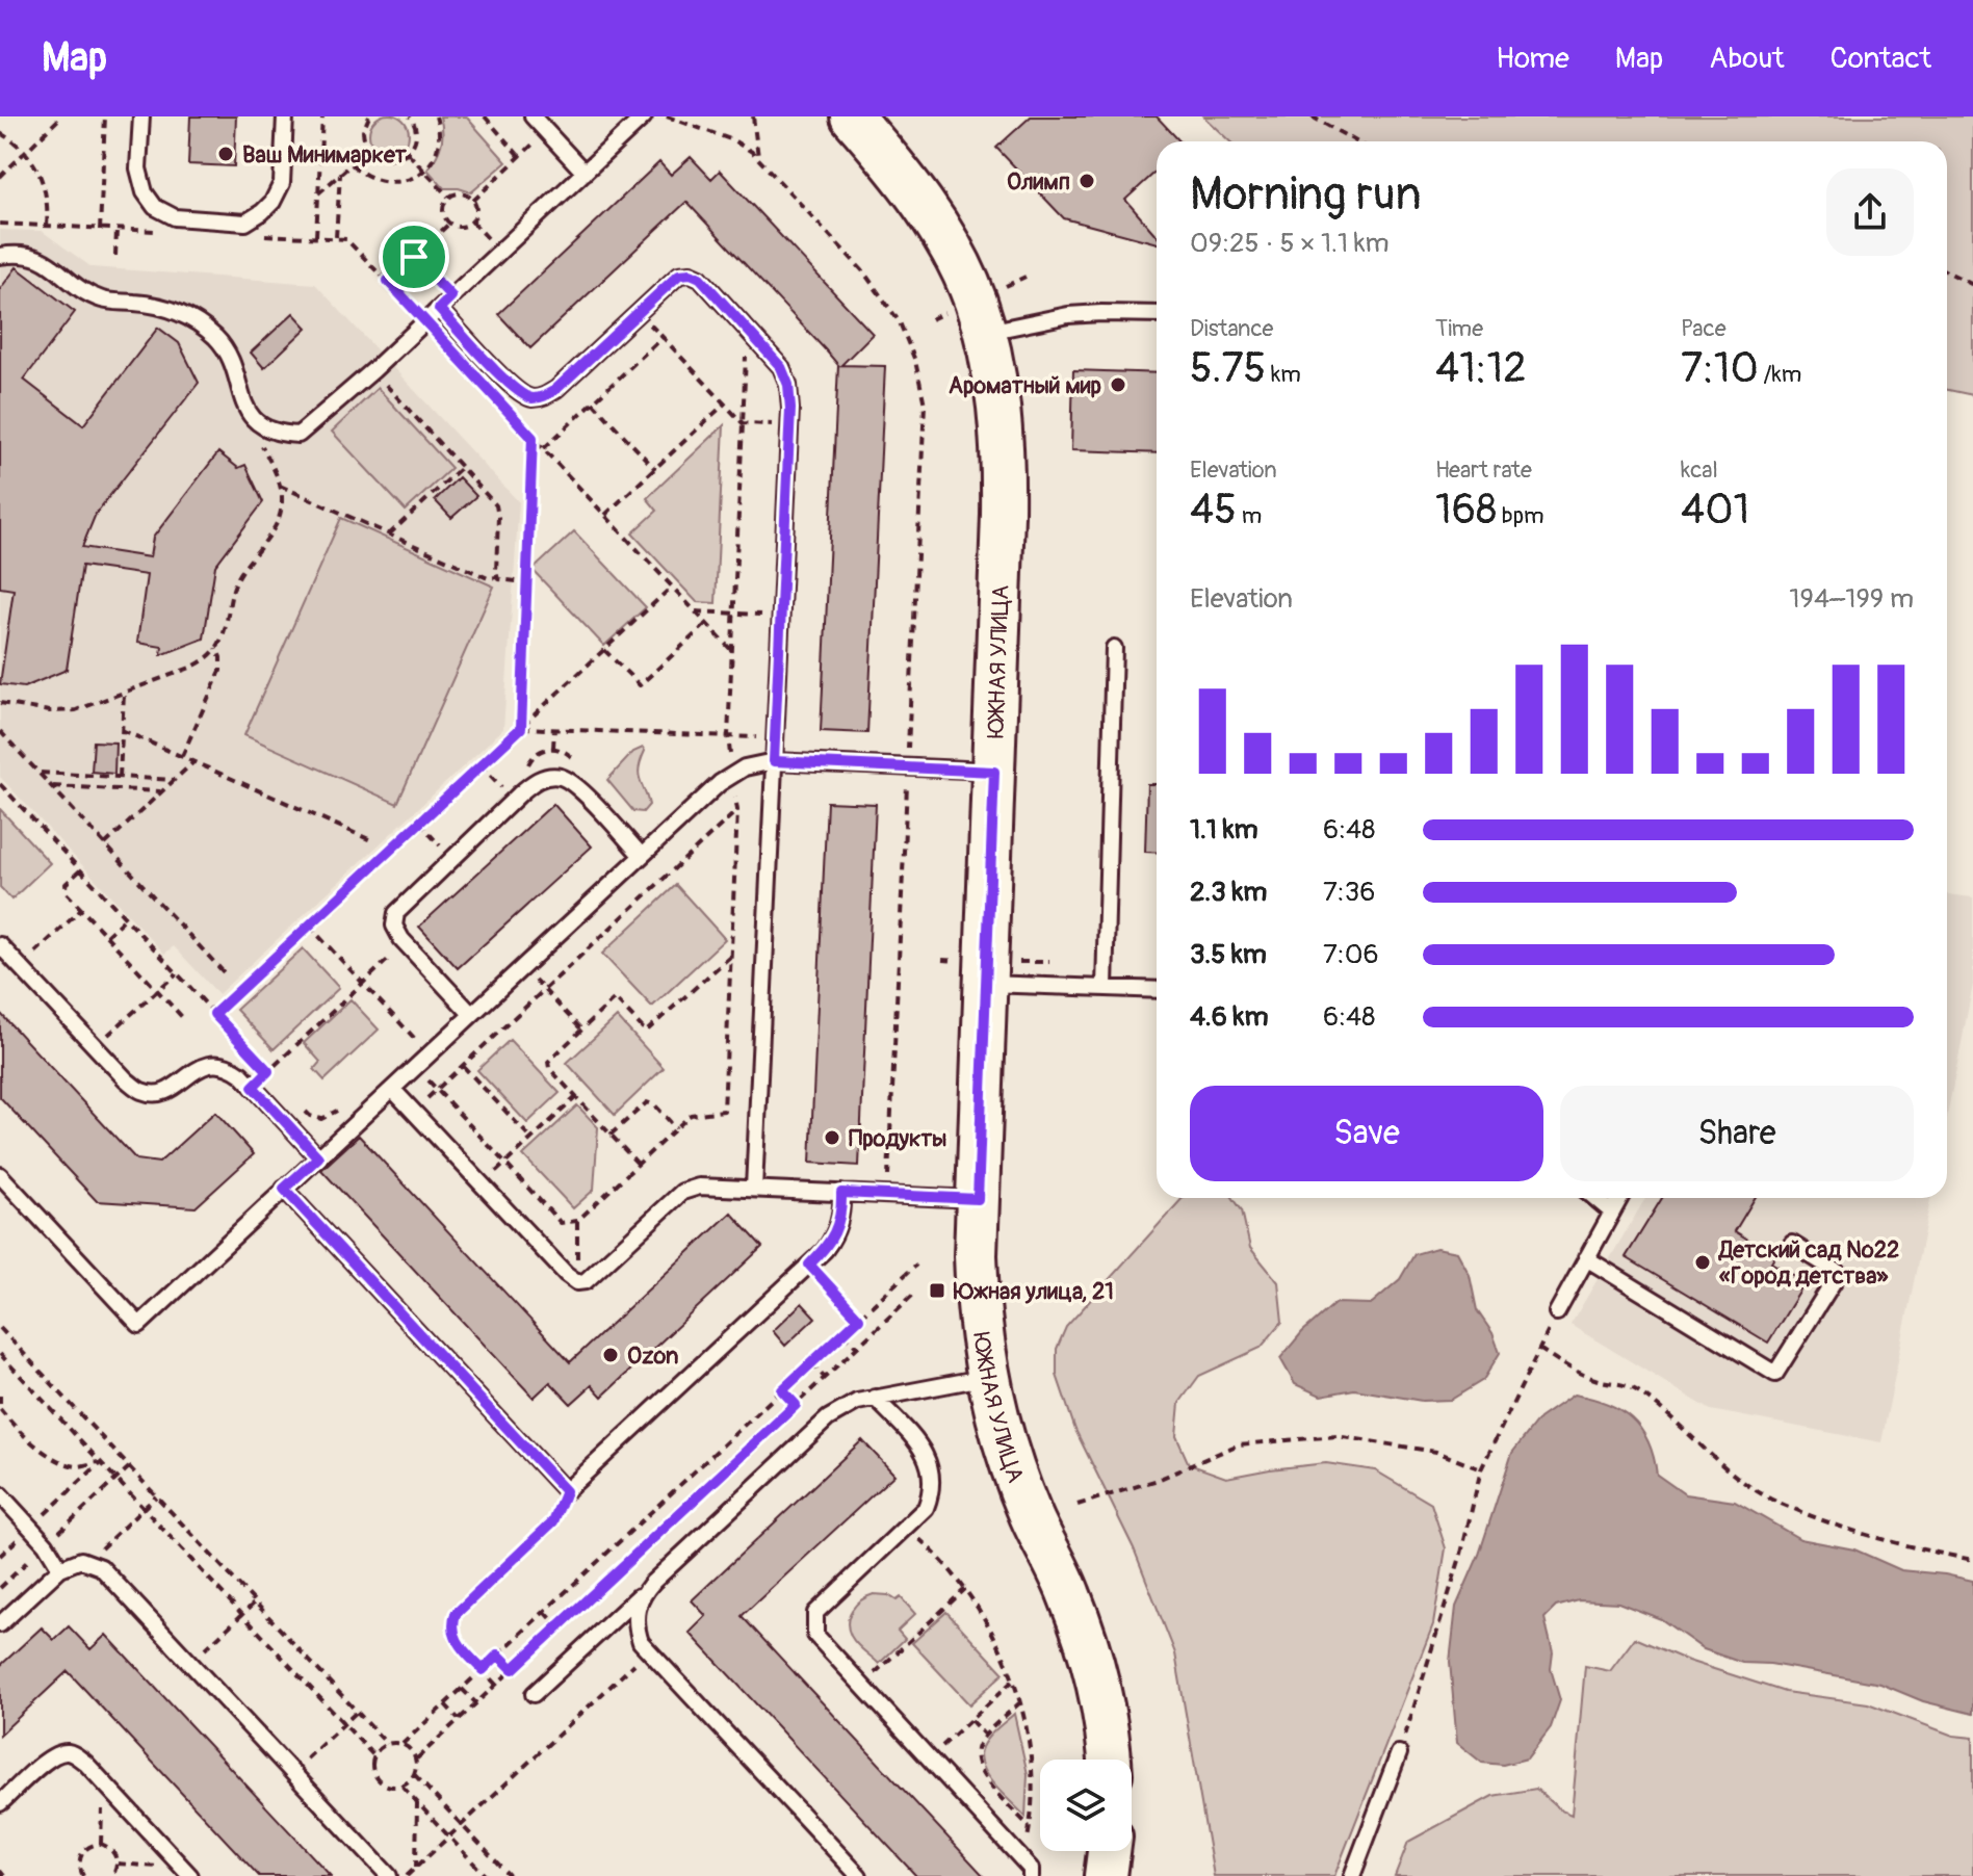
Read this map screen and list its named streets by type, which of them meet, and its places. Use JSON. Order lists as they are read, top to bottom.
{
  "streets": {
    "street": ["ЮЖНАЯ УЛИЦА"]
  },
  "places": {
    "other": [
      "Ваш Минимаркет",
      "Олимп",
      "Ароматный мир",
      "Продукты",
      "Детский сад №22 «Город детства»",
      "Ozon"
    ],
    "transit": ["Южная улица, 21"]
  },
  "page": {
    "header": "Map",
    "nav": [
      "Home",
      "Map",
      "About",
      "Contact"
    ],
    "heading": ["Morning run", "09:25 · 5 × 1.1 km"],
    "stats": [
      ["Distance", "5.75 km"],
      ["Time", "41:12"],
      ["Pace", "7:10 /km"],
      ["Elevation", "45 m"],
      ["Heart rate", "168 bpm"],
      ["kcal", "401"]
    ],
    "chart": ["Elevation", "194–199 m"],
    "list": [
      {
        "name": "1.1 km",
        "note": "6:48"
      },
      {
        "name": "2.3 km",
        "note": "7:36"
      },
      {
        "name": "3.5 km",
        "note": "7:06"
      },
      {
        "name": "4.6 km",
        "note": "6:48"
      }
    ],
    "buttons": ["Save", "Share"]
  }
}
